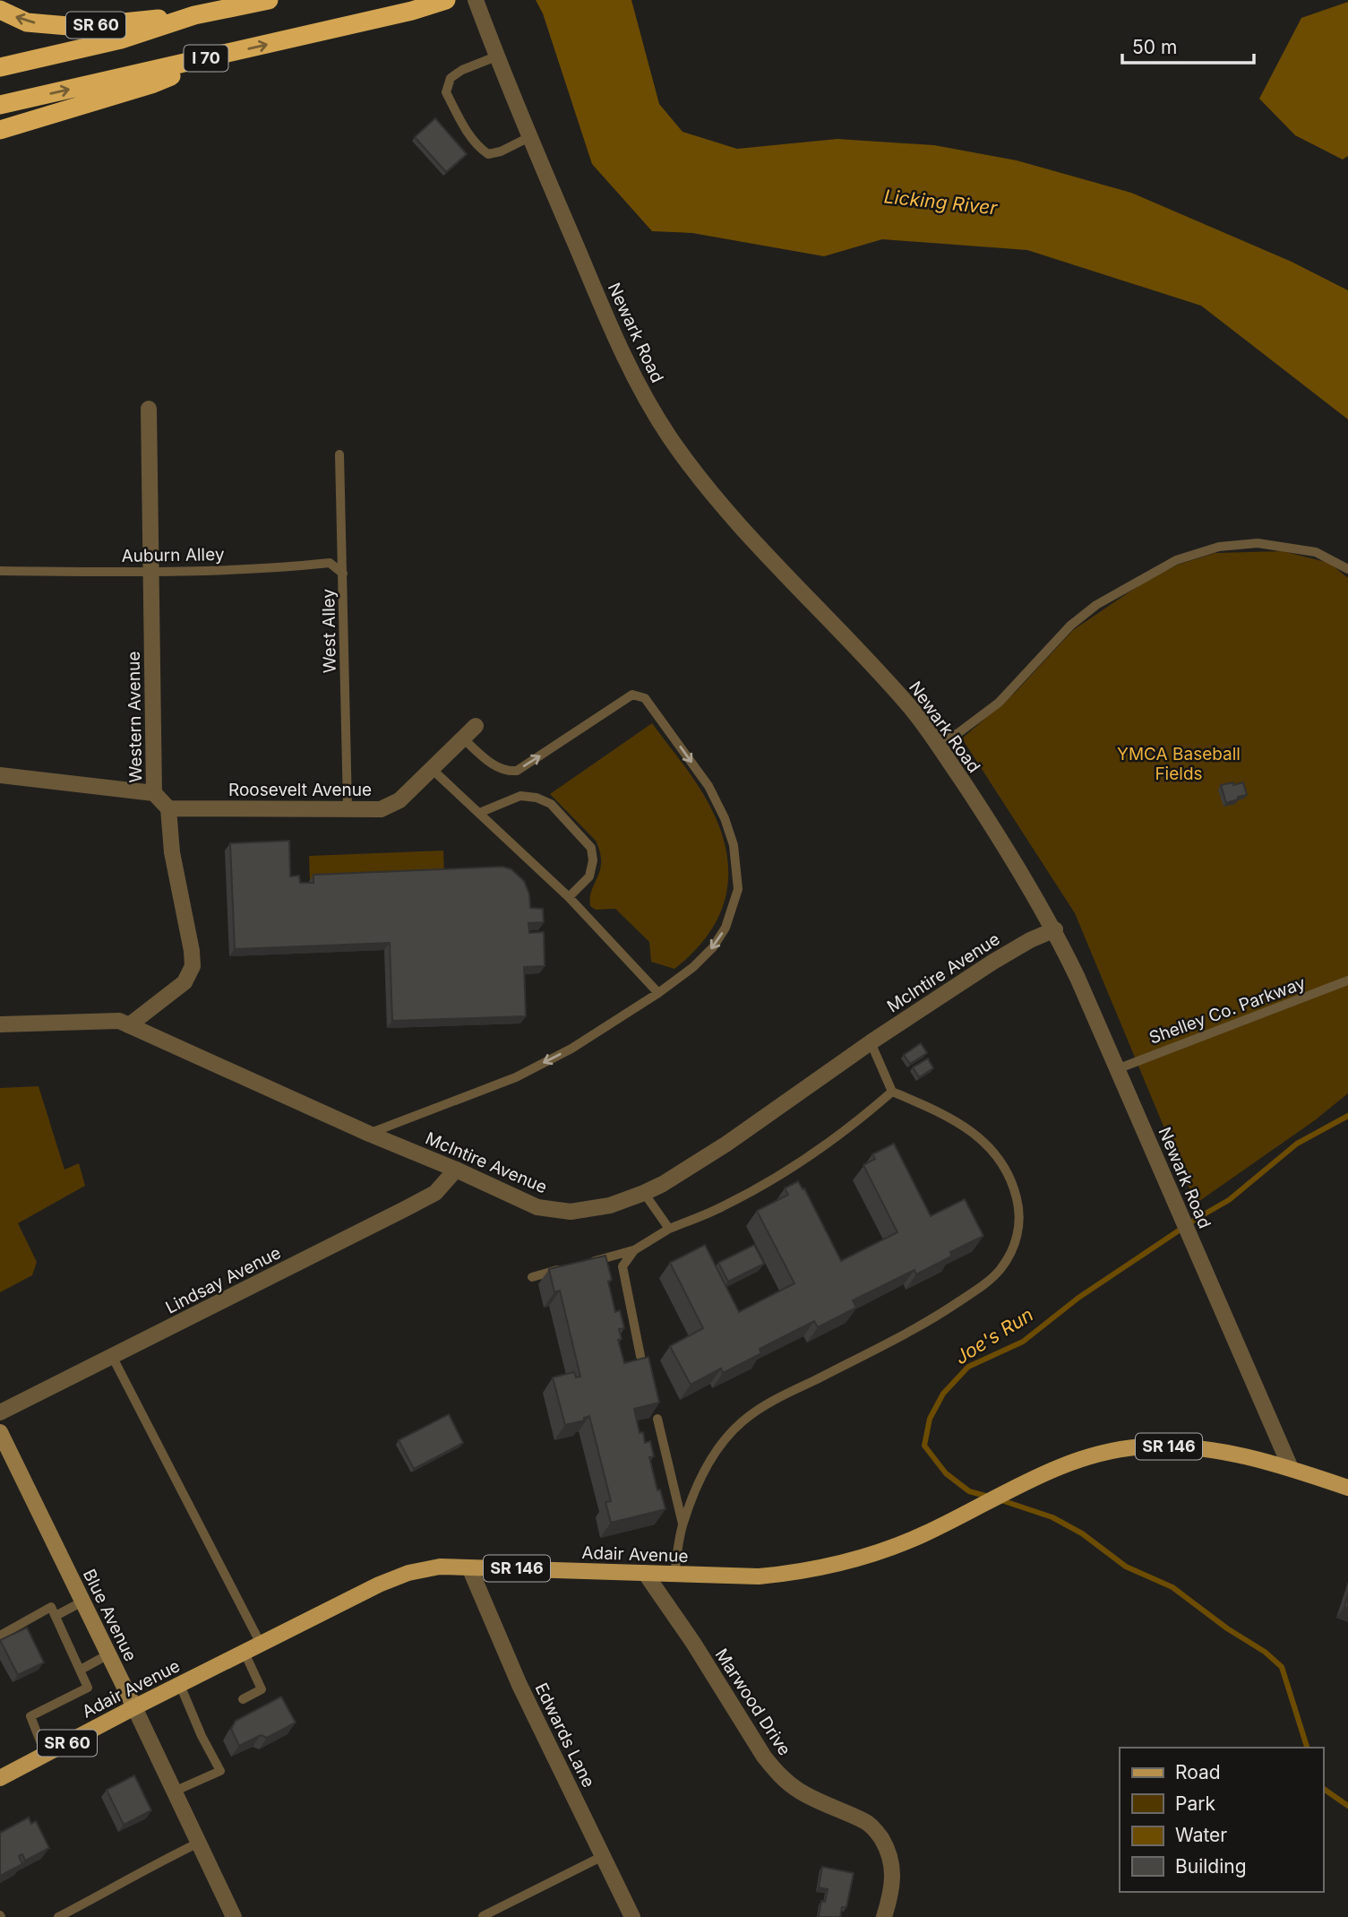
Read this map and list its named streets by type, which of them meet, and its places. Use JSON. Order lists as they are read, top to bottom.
{
  "streets": {
    "highway": ["SR 60", "I 70"],
    "main road": ["SR 146", "Adair Avenue", "Blue Avenue"],
    "street": [
      "Newark Road",
      "Western Avenue",
      "Roosevelt Avenue",
      "McIntire Avenue",
      "Lindsay Avenue",
      "Marwood Drive",
      "Edwards Lane"
    ],
    "lane": ["Auburn Alley", "West Alley", "Shelley Co. Parkway"]
  },
  "crossings": [
    ["SR 60", "I 70"],
    ["Newark Road", "McIntire Avenue"],
    ["Newark Road", "Shelley Co. Parkway"],
    ["Newark Road", "SR 146"],
    ["Newark Road", "Adair Avenue"],
    ["Auburn Alley", "West Alley"],
    ["Auburn Alley", "Western Avenue"],
    ["West Alley", "Roosevelt Avenue"],
    ["Western Avenue", "Roosevelt Avenue"],
    ["McIntire Avenue", "Lindsay Avenue"],
    ["SR 146", "Adair Avenue"],
    ["Adair Avenue", "Blue Avenue"],
    ["Adair Avenue", "Marwood Drive"],
    ["Adair Avenue", "Edwards Lane"]
  ],
  "water": ["Licking River", "Joe's Run"],
  "parks": ["YMCA Baseball Fields"],
  "legend": [
    "Road",
    "Park",
    "Water",
    "Building"
  ],
  "scale_bar": "50 m"
}
